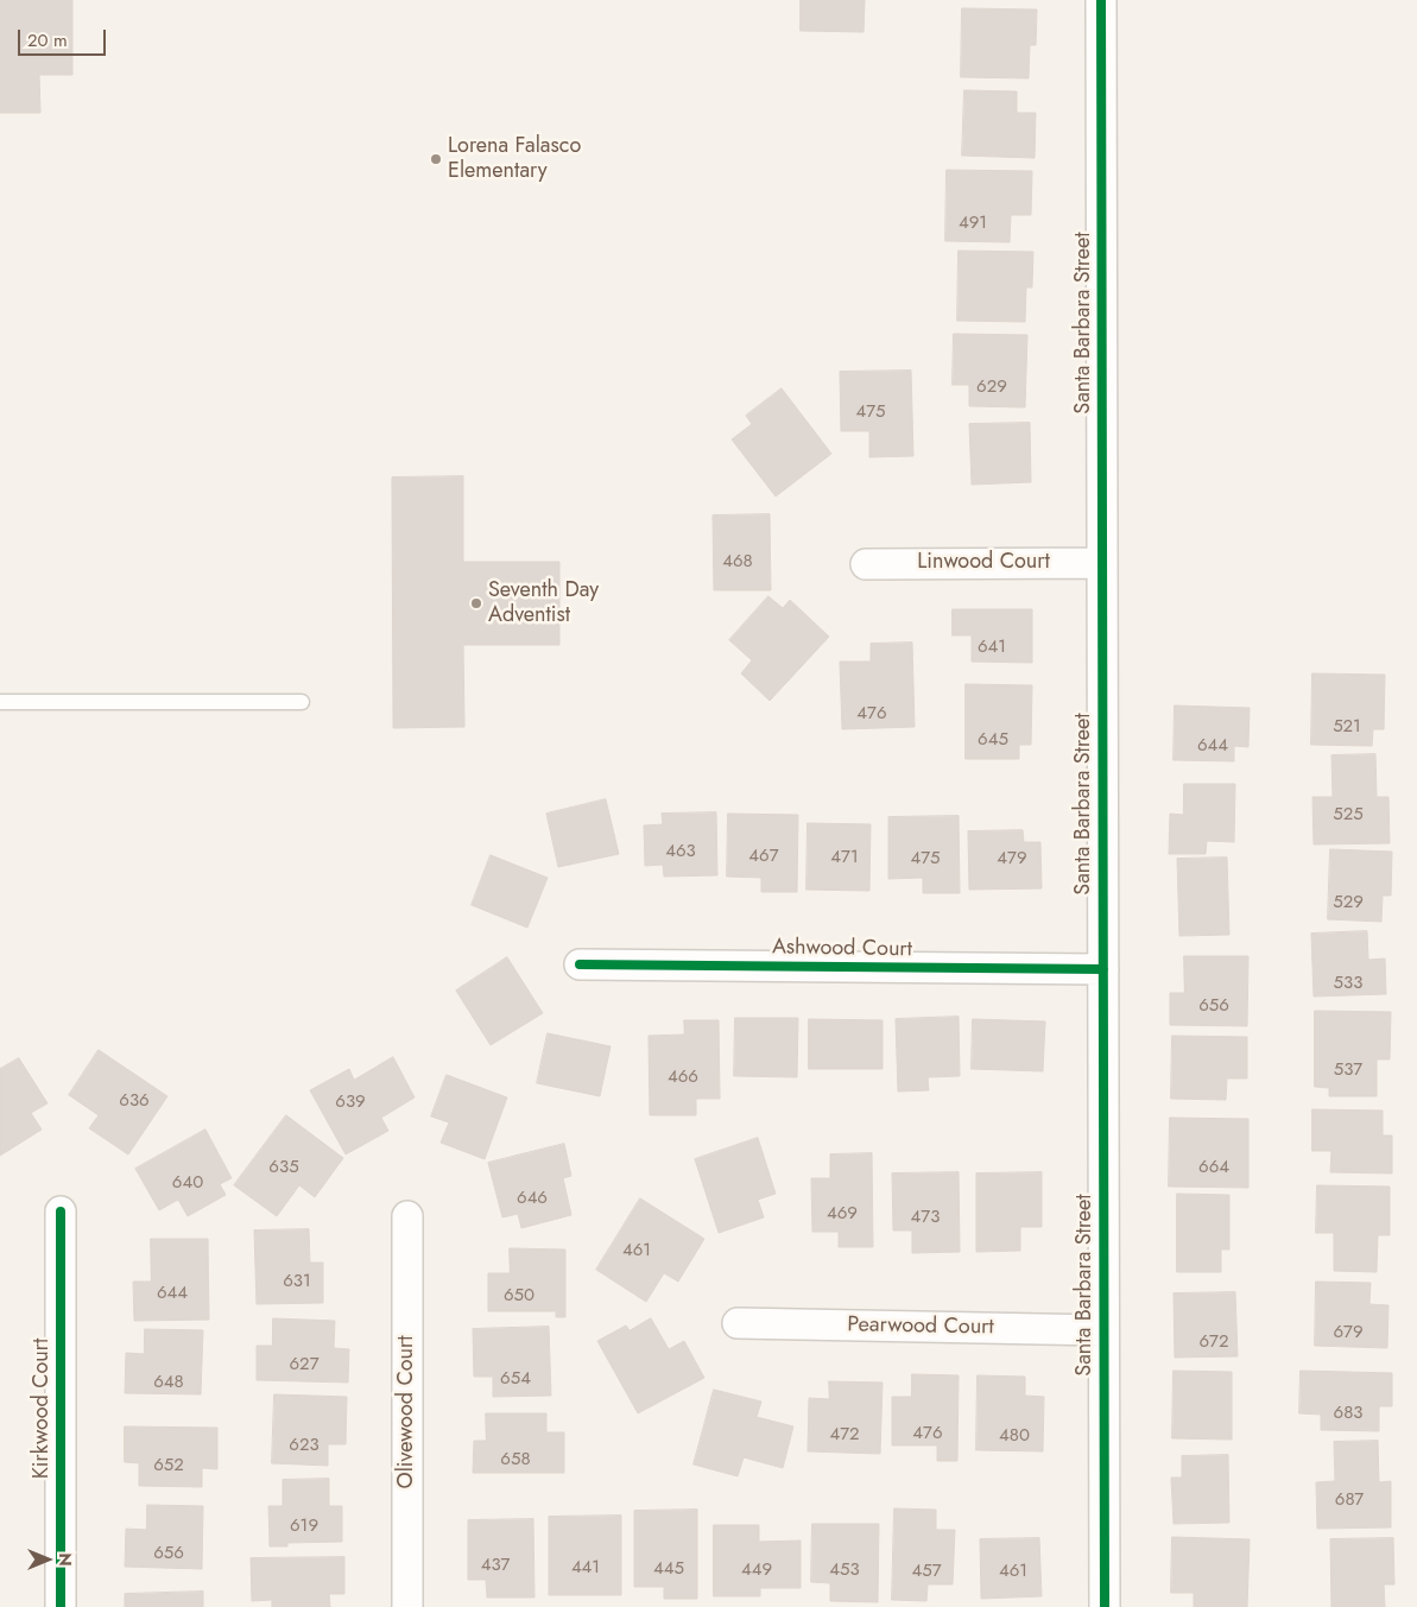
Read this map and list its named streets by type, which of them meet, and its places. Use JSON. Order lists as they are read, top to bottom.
{
  "streets": {
    "street": [
      "Santa Barbara Street",
      "Linwood Court",
      "Ashwood Court",
      "Pearwood Court",
      "Kirkwood Court",
      "Olivewood Court"
    ]
  },
  "crossings": [
    ["Santa Barbara Street", "Linwood Court"],
    ["Santa Barbara Street", "Ashwood Court"],
    ["Santa Barbara Street", "Pearwood Court"]
  ],
  "places": ["Lorena Falasco Elementary", "Seventh Day Adventist"],
  "house_numbers": [
    "491",
    "629",
    "475",
    "468",
    "641",
    "476",
    "521",
    "645",
    "644",
    "525",
    "463",
    "467",
    "471",
    "475",
    "479",
    "529",
    "533",
    "656",
    "537",
    "466",
    "636",
    "639",
    "635",
    "664",
    "640",
    "646",
    "469",
    "473",
    "461",
    "631",
    "644",
    "650",
    "679",
    "672",
    "627",
    "654",
    "648",
    "683",
    "476",
    "472",
    "480",
    "623",
    "658",
    "652",
    "687",
    "619",
    "656",
    "437",
    "441",
    "445",
    "449",
    "453",
    "457",
    "461"
  ],
  "scale_bar": "20 m",
  "north": "right"
}
